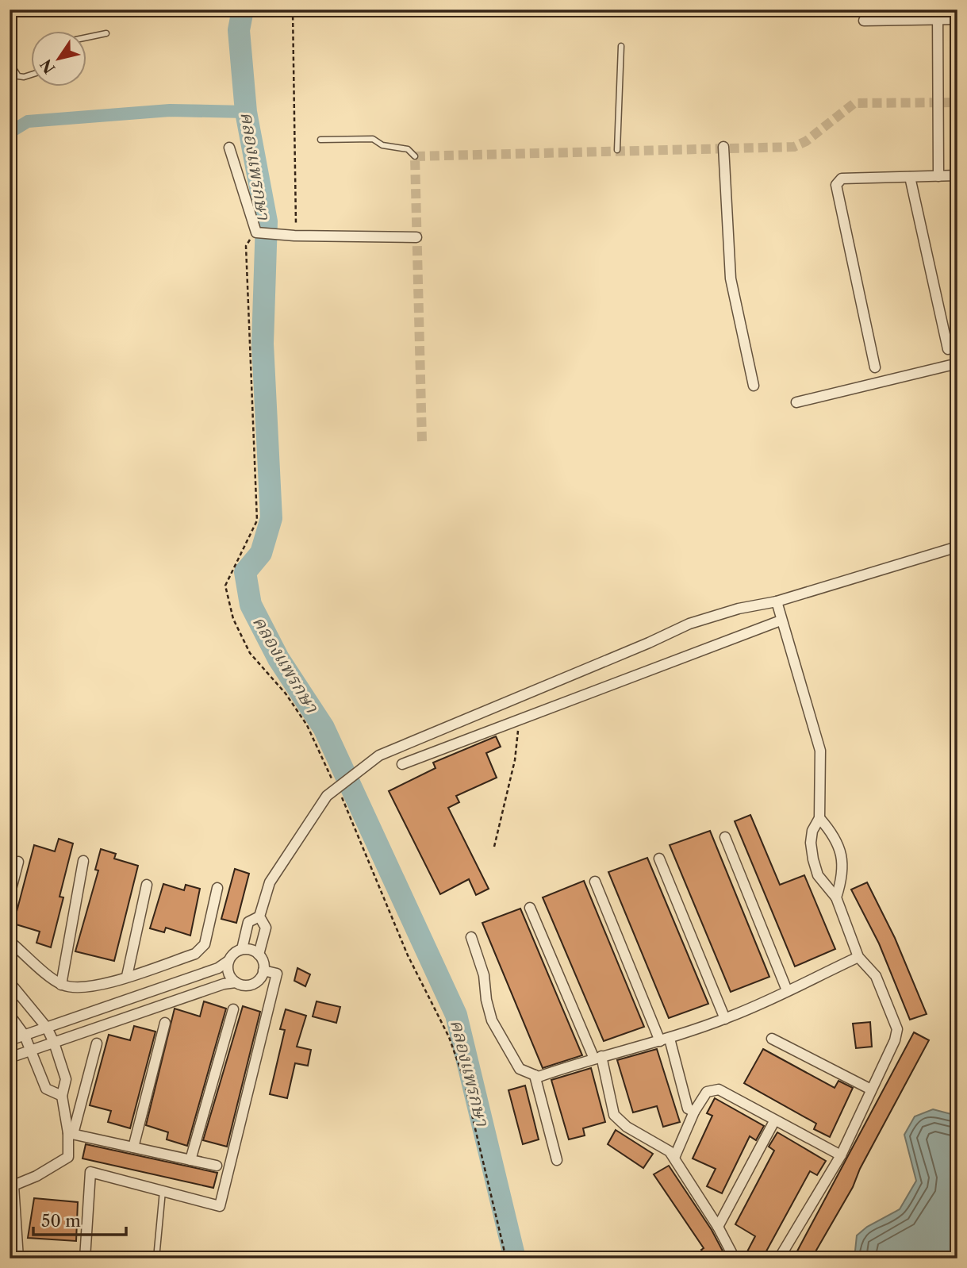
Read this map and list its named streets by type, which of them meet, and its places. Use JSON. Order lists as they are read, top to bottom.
{
  "water": ["คลองแพรกษา"],
  "scale_bar": "50 m",
  "north": "bottom left"
}
